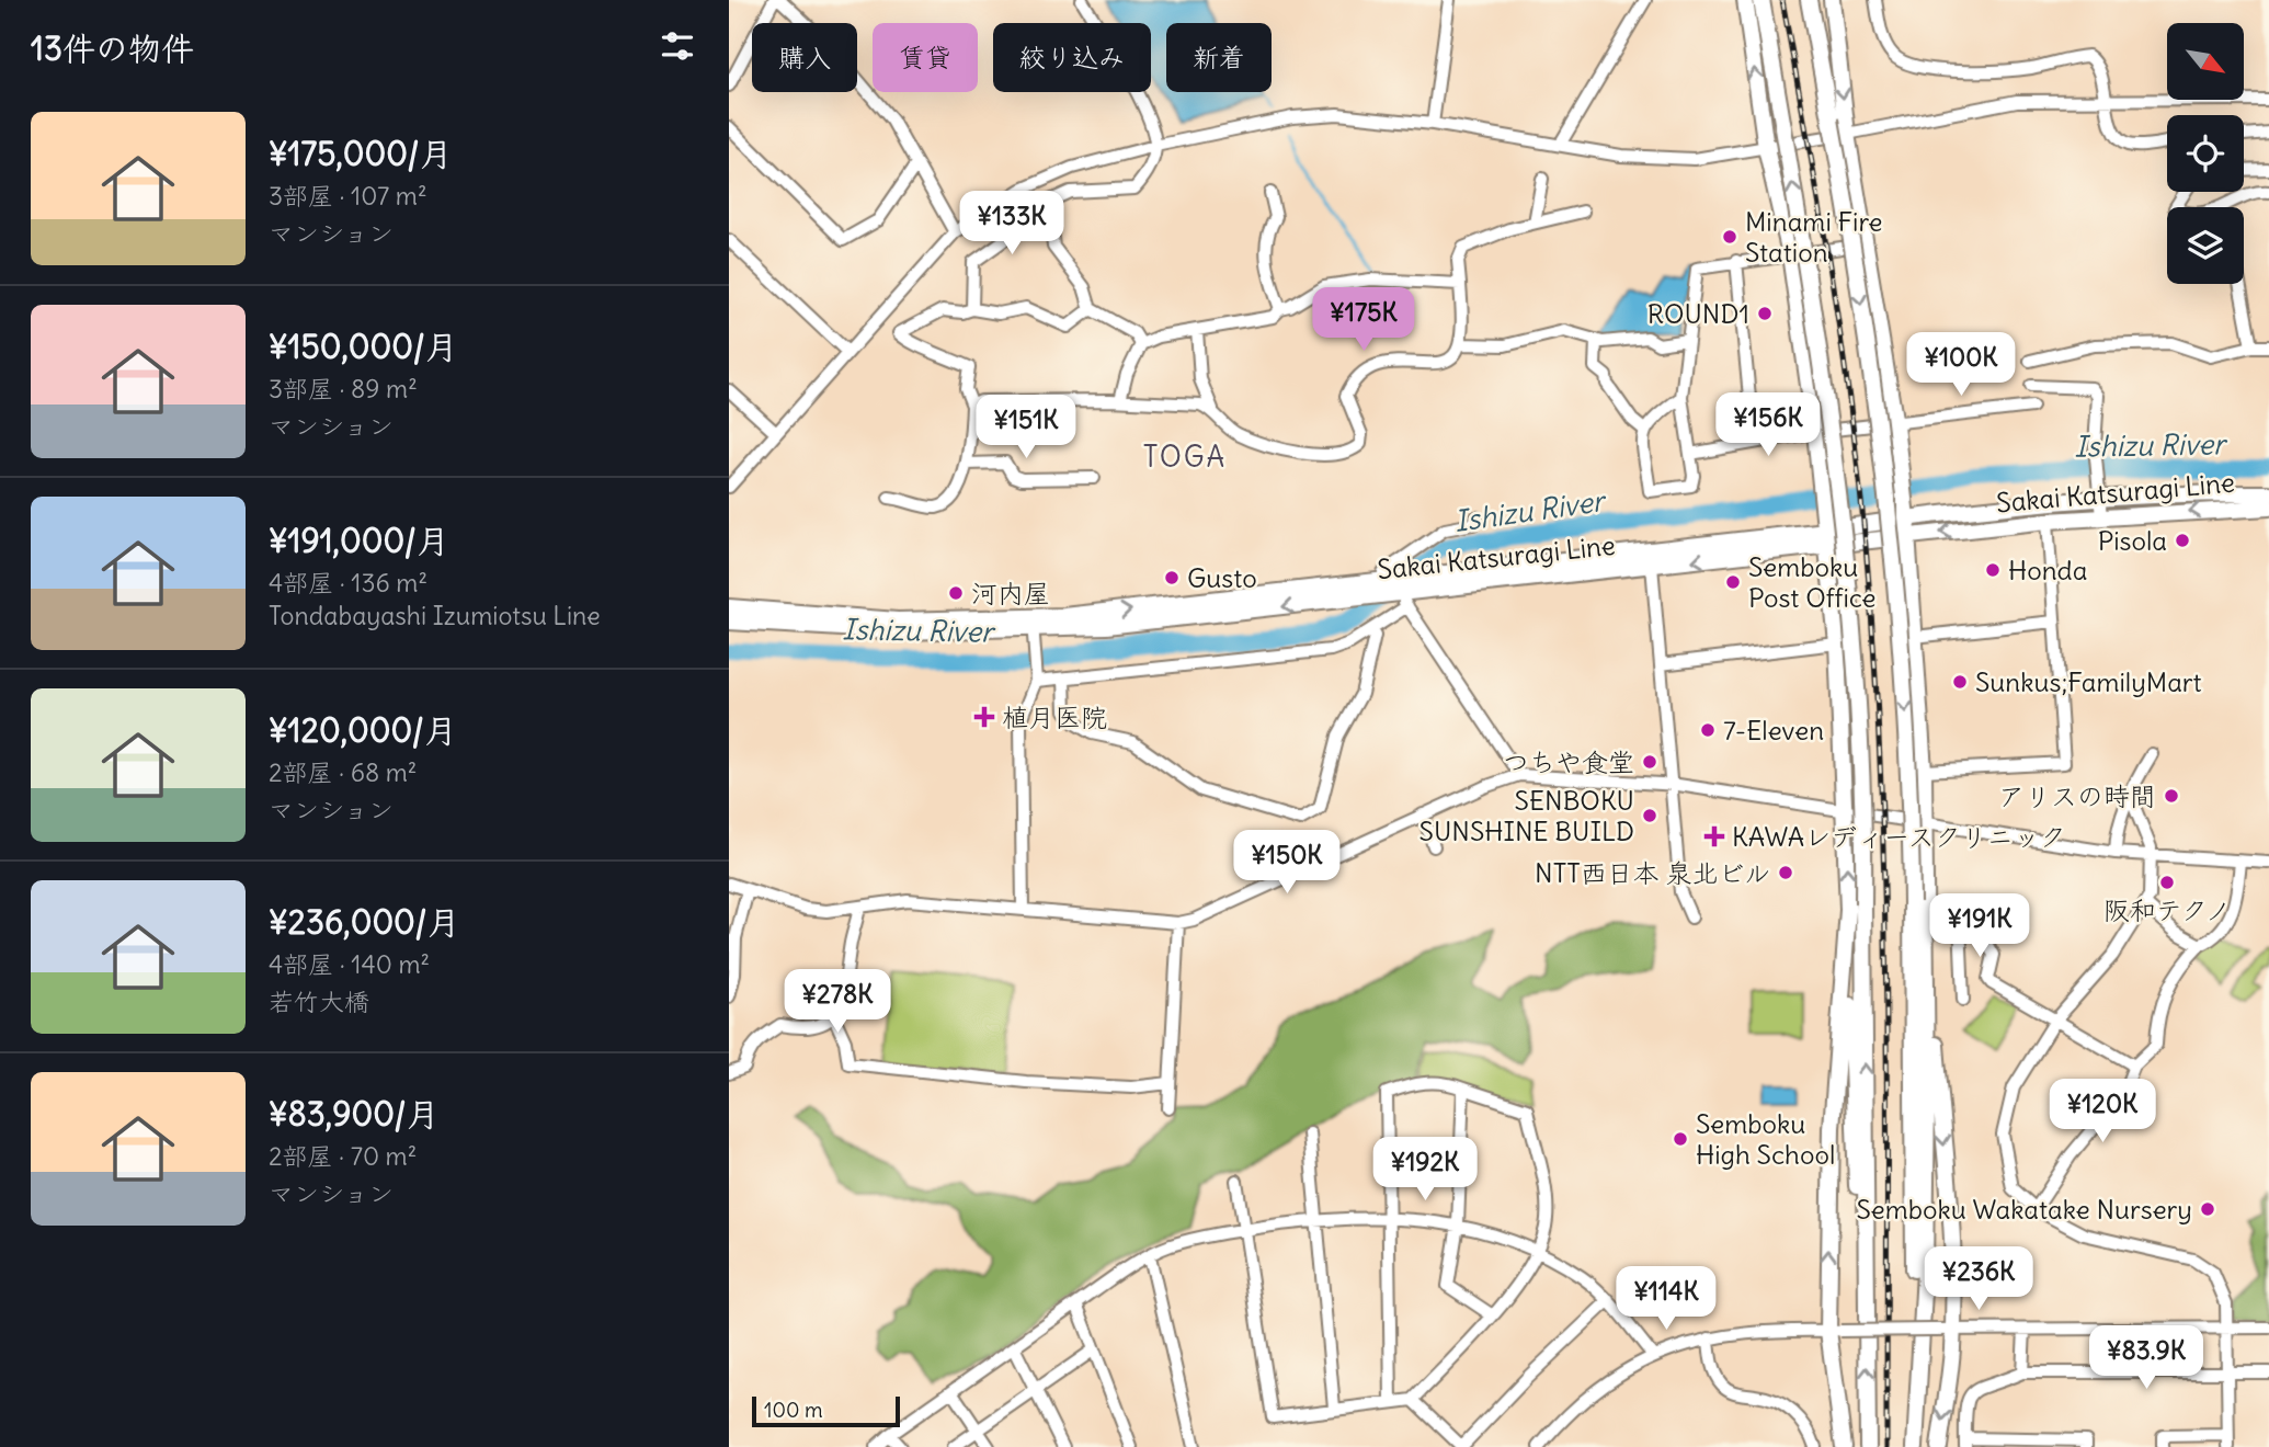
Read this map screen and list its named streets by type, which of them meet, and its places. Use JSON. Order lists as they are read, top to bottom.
{
  "streets": {
    "main road": ["Sakai Katsuragi Line"]
  },
  "districts": ["TOGA"],
  "water": ["Ishizu River"],
  "places": {
    "other": [
      "Minami Fire Station",
      "ROUND1",
      "Pisola",
      "Honda",
      "Gusto",
      "Semboku Post Office",
      "河内屋",
      "Sunkus;FamilyMart",
      "7-Eleven",
      "つちや食堂",
      "アリスの時間",
      "SENBOKU SUNSHINE BUILD",
      "NTT西日本 泉北ビル",
      "阪和テクノ",
      "Semboku High School",
      "Semboku Wakatake Nursery"
    ],
    "health": ["植月医院", "KAWAレディースクリニック"]
  },
  "scale_bar": "100 m",
  "north": "bottom right",
  "page": {
    "heading": "13件の物件",
    "chip": [
      "購入",
      "賃貸",
      "絞り込み",
      "新着"
    ],
    "list": [
      {
        "name": "¥175,000/月",
        "note": "3部屋 · 107 m² · マンション"
      },
      {
        "name": "¥150,000/月",
        "note": "3部屋 · 89 m² · マンション"
      },
      {
        "name": "¥191,000/月",
        "note": "4部屋 · 136 m² · Tondabayashi Izumiotsu Line"
      },
      {
        "name": "¥120,000/月",
        "note": "2部屋 · 68 m² · マンション"
      },
      {
        "name": "¥236,000/月",
        "note": "4部屋 · 140 m² · 若竹大橋"
      },
      {
        "name": "¥83,900/月",
        "note": "2部屋 · 70 m² · マンション"
      }
    ],
    "price": [
      "¥133K",
      "¥175K",
      "¥100K",
      "¥156K",
      "¥151K",
      "¥150K",
      "¥191K",
      "¥278K",
      "¥120K",
      "¥192K",
      "¥236K",
      "¥114K",
      "¥83.9K"
    ],
    "scale": "100 m"
  }
}
